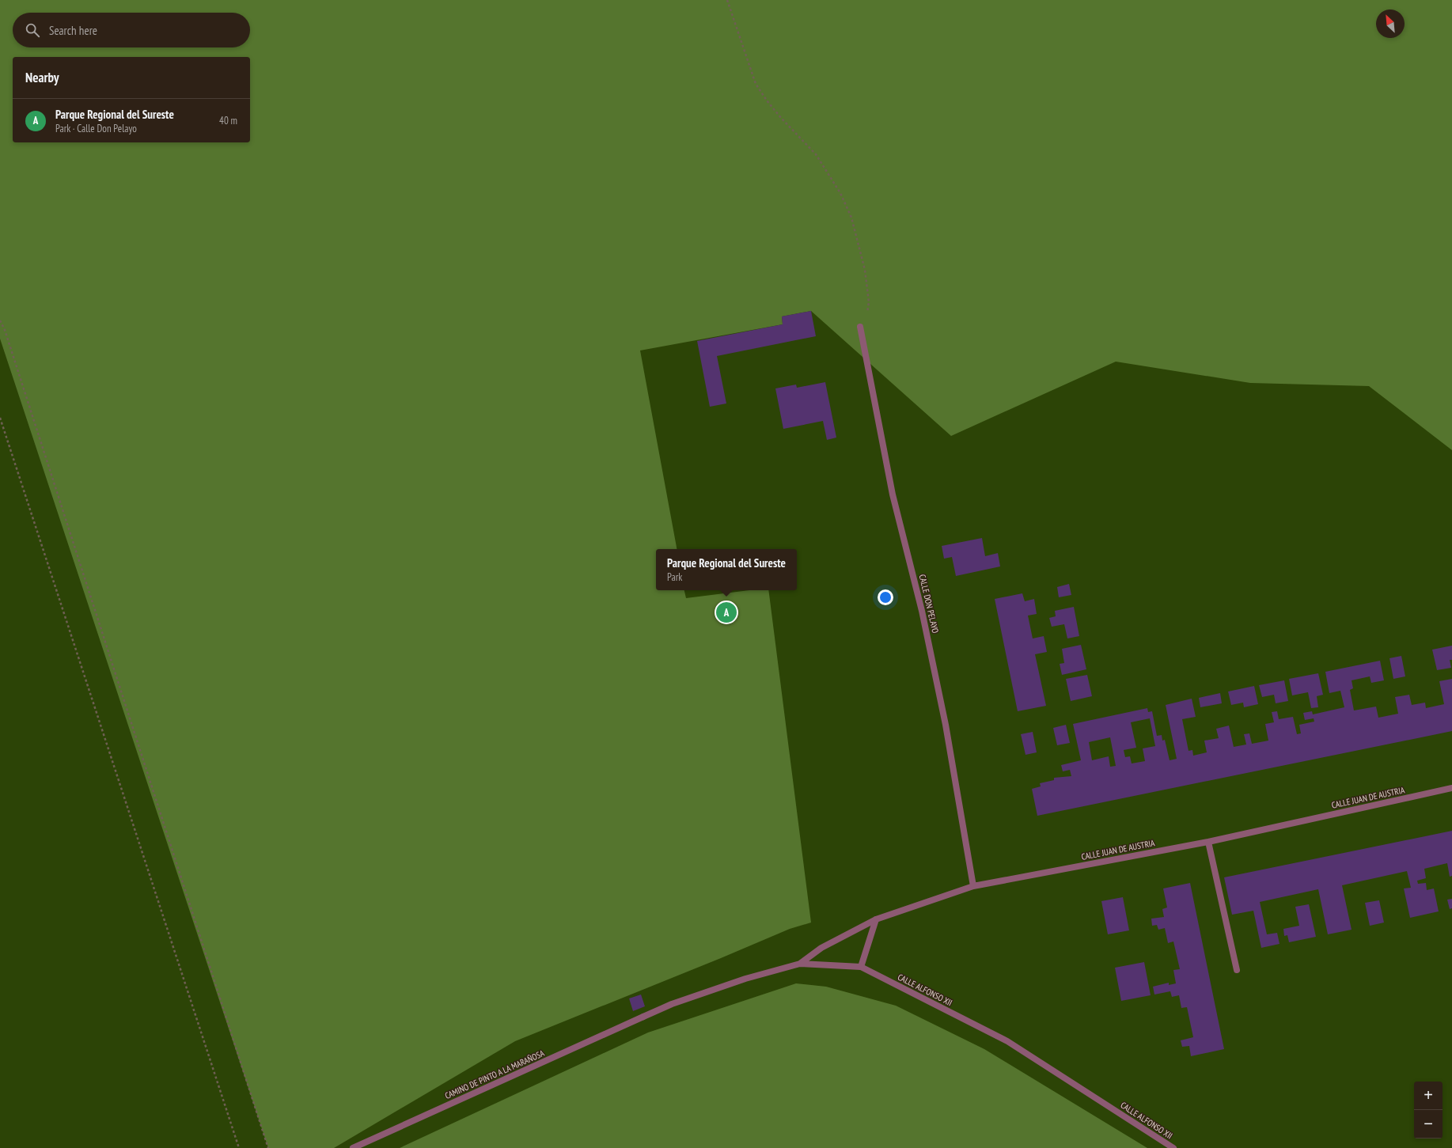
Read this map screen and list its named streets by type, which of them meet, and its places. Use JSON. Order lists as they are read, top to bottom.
{
  "streets": {
    "street": [
      "CALLE DON PELAYO",
      "CALLE JUAN DE AUSTRIA",
      "CALLE ALFONSO XII",
      "CAMINO DE PINTO A LA MARAÑOSA"
    ]
  },
  "crossings": [
    ["CALLE DON PELAYO", "CALLE JUAN DE AUSTRIA"],
    ["CALLE JUAN DE AUSTRIA", "CALLE ALFONSO XII"],
    ["CALLE ALFONSO XII", "CAMINO DE PINTO A LA MARAÑOSA"]
  ],
  "north": "top left",
  "page": {
    "search": "Search here",
    "heading": "Nearby",
    "list": [
      {
        "mark": "A",
        "name": "Parque Regional del Sureste",
        "note": "Park · Calle Don Pelayo",
        "value": "40 m"
      }
    ],
    "popup": ["Parque Regional del Sureste", "Park"],
    "pins": "A",
    "map_buttons": ["+", "−"]
  }
}
